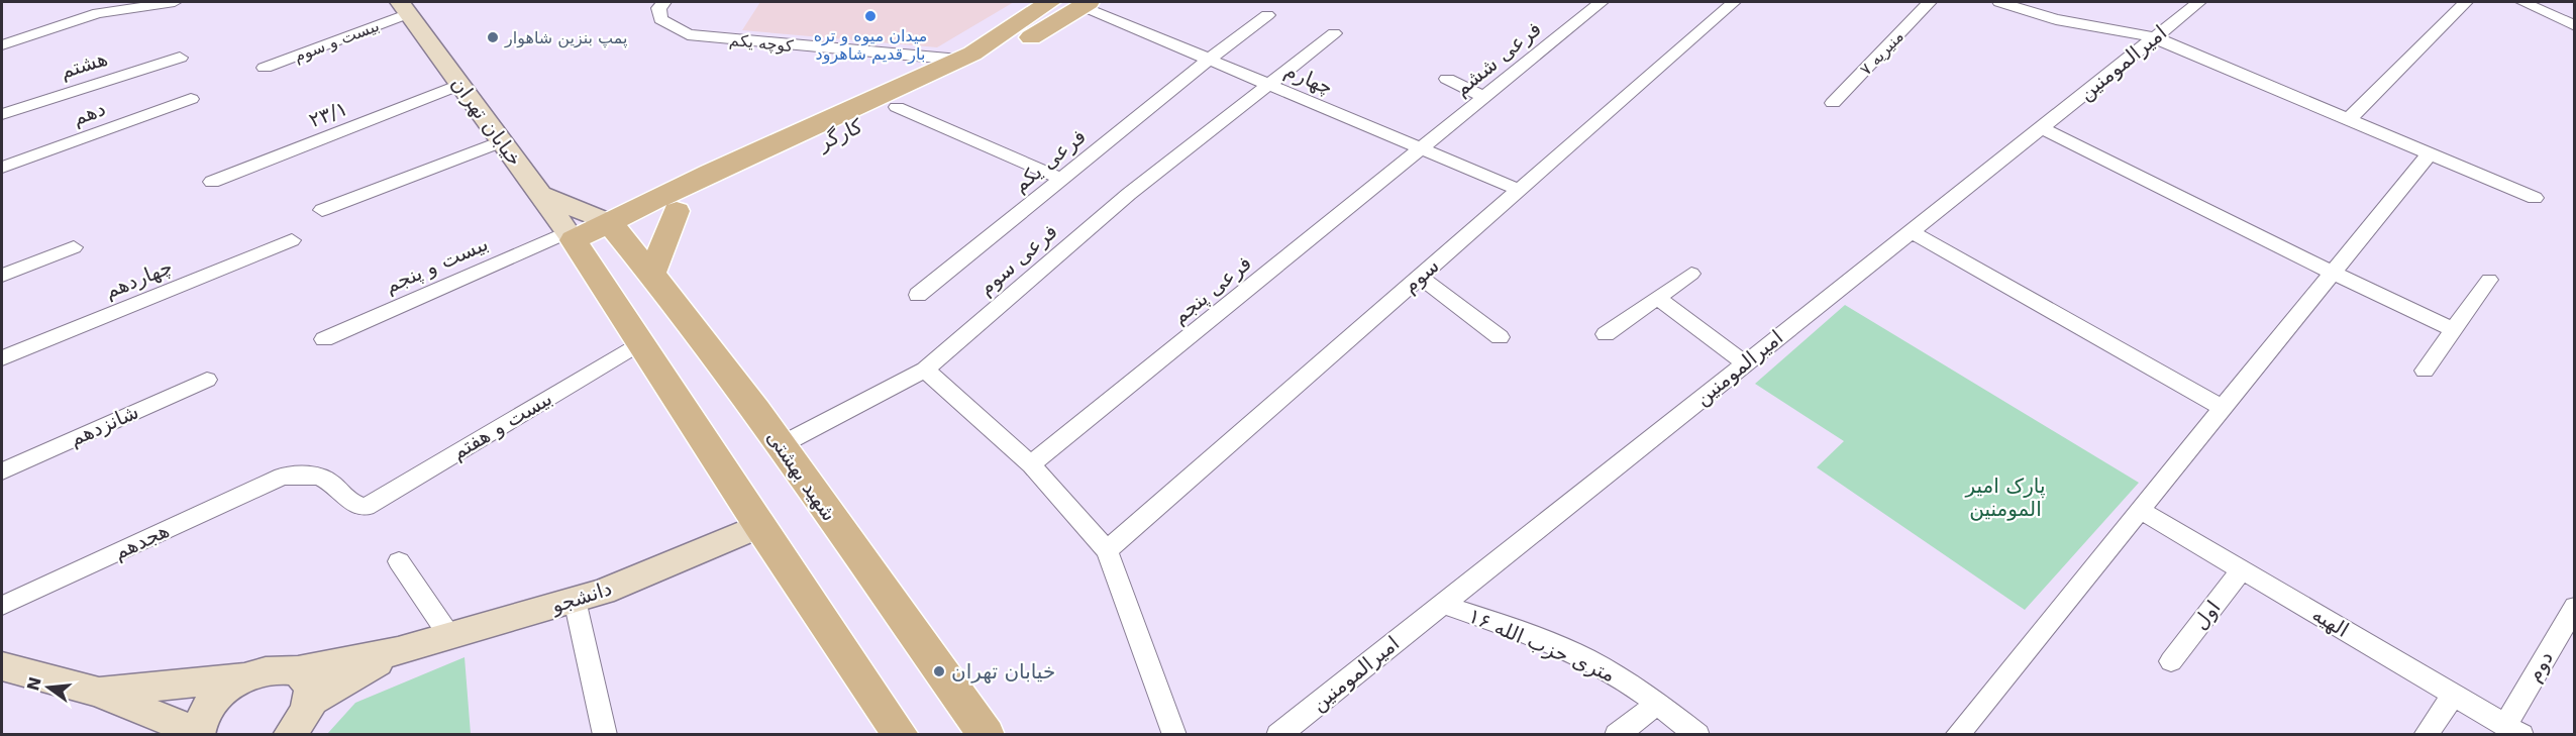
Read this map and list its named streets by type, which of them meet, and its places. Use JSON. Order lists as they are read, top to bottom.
{
  "streets": {
    "main road": ["کارگر", "شهید بهشتی"],
    "street": [
      "بیست و سوم",
      "کوچه یکم",
      "منیریه ۷",
      "فرعی ششم",
      "امیرالمومنین",
      "هشتم",
      "چهارم",
      "دهم",
      "۲۳/۱",
      "خیابان تهران",
      "فرعی یکم",
      "فرعی سوم",
      "بیست و پنجم",
      "سوم",
      "چهاردهم",
      "فرعی پنجم",
      "شانزدهم",
      "بیست و هفتم",
      "هجدهم",
      "دانشجو",
      "اول",
      "الهیه",
      "۱۶ متری حزب الله",
      "دوم"
    ]
  },
  "crossings": [
    ["بیست و سوم", "خیابان تهران"],
    ["کوچه یکم", "کارگر"],
    ["فرعی ششم", "چهارم"],
    ["فرعی ششم", "فرعی پنجم"],
    ["امیرالمومنین", "۱۶ متری حزب الله"],
    ["چهارم", "کارگر"],
    ["چهارم", "فرعی یکم"],
    ["چهارم", "فرعی سوم"],
    ["چهارم", "سوم"],
    ["چهارم", "فرعی پنجم"],
    ["۲۳/۱", "خیابان تهران"],
    ["خیابان تهران", "کارگر"],
    ["خیابان تهران", "بیست و پنجم"],
    ["کارگر", "بیست و پنجم"],
    ["کارگر", "شهید بهشتی"],
    ["فرعی سوم", "شهید بهشتی"],
    ["بیست و هفتم", "هجدهم"],
    ["اول", "الهیه"],
    ["الهیه", "دوم"]
  ],
  "parks": ["پارک امیر المومنین"],
  "places": ["میدان میوه و تره بار قدیم شاهرود", "پمپ بنزین شاهوار", "خیابان تهران"],
  "north": "left"
}
